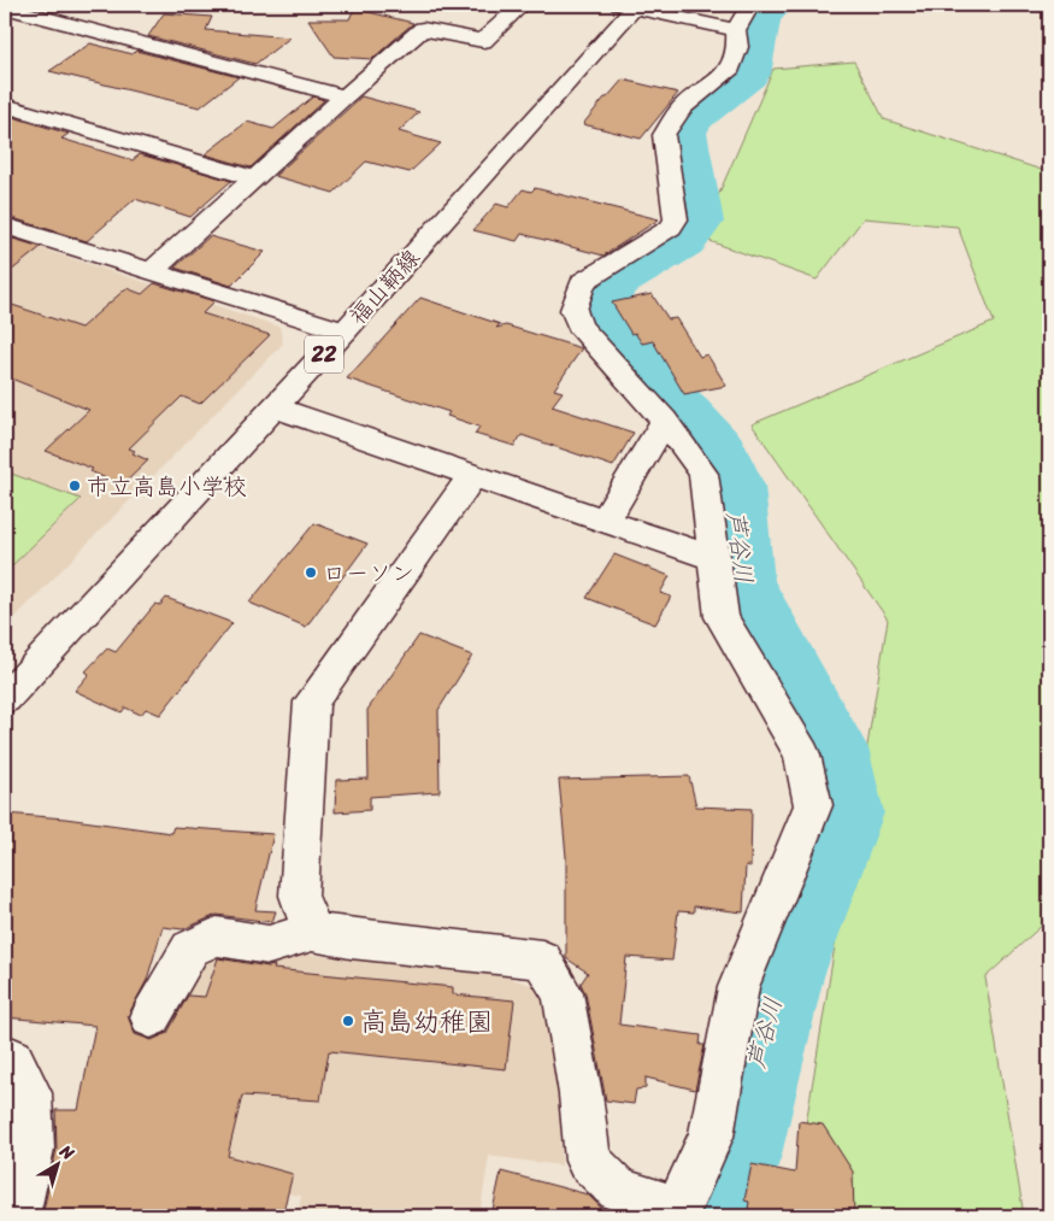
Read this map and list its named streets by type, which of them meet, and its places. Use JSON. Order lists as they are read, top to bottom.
{
  "streets": {
    "street": ["福山鞆線", "22"]
  },
  "water": ["芦谷川"],
  "places": ["市立高島小学校", "ローソン", "高島幼稚園"],
  "north": "top right"
}
